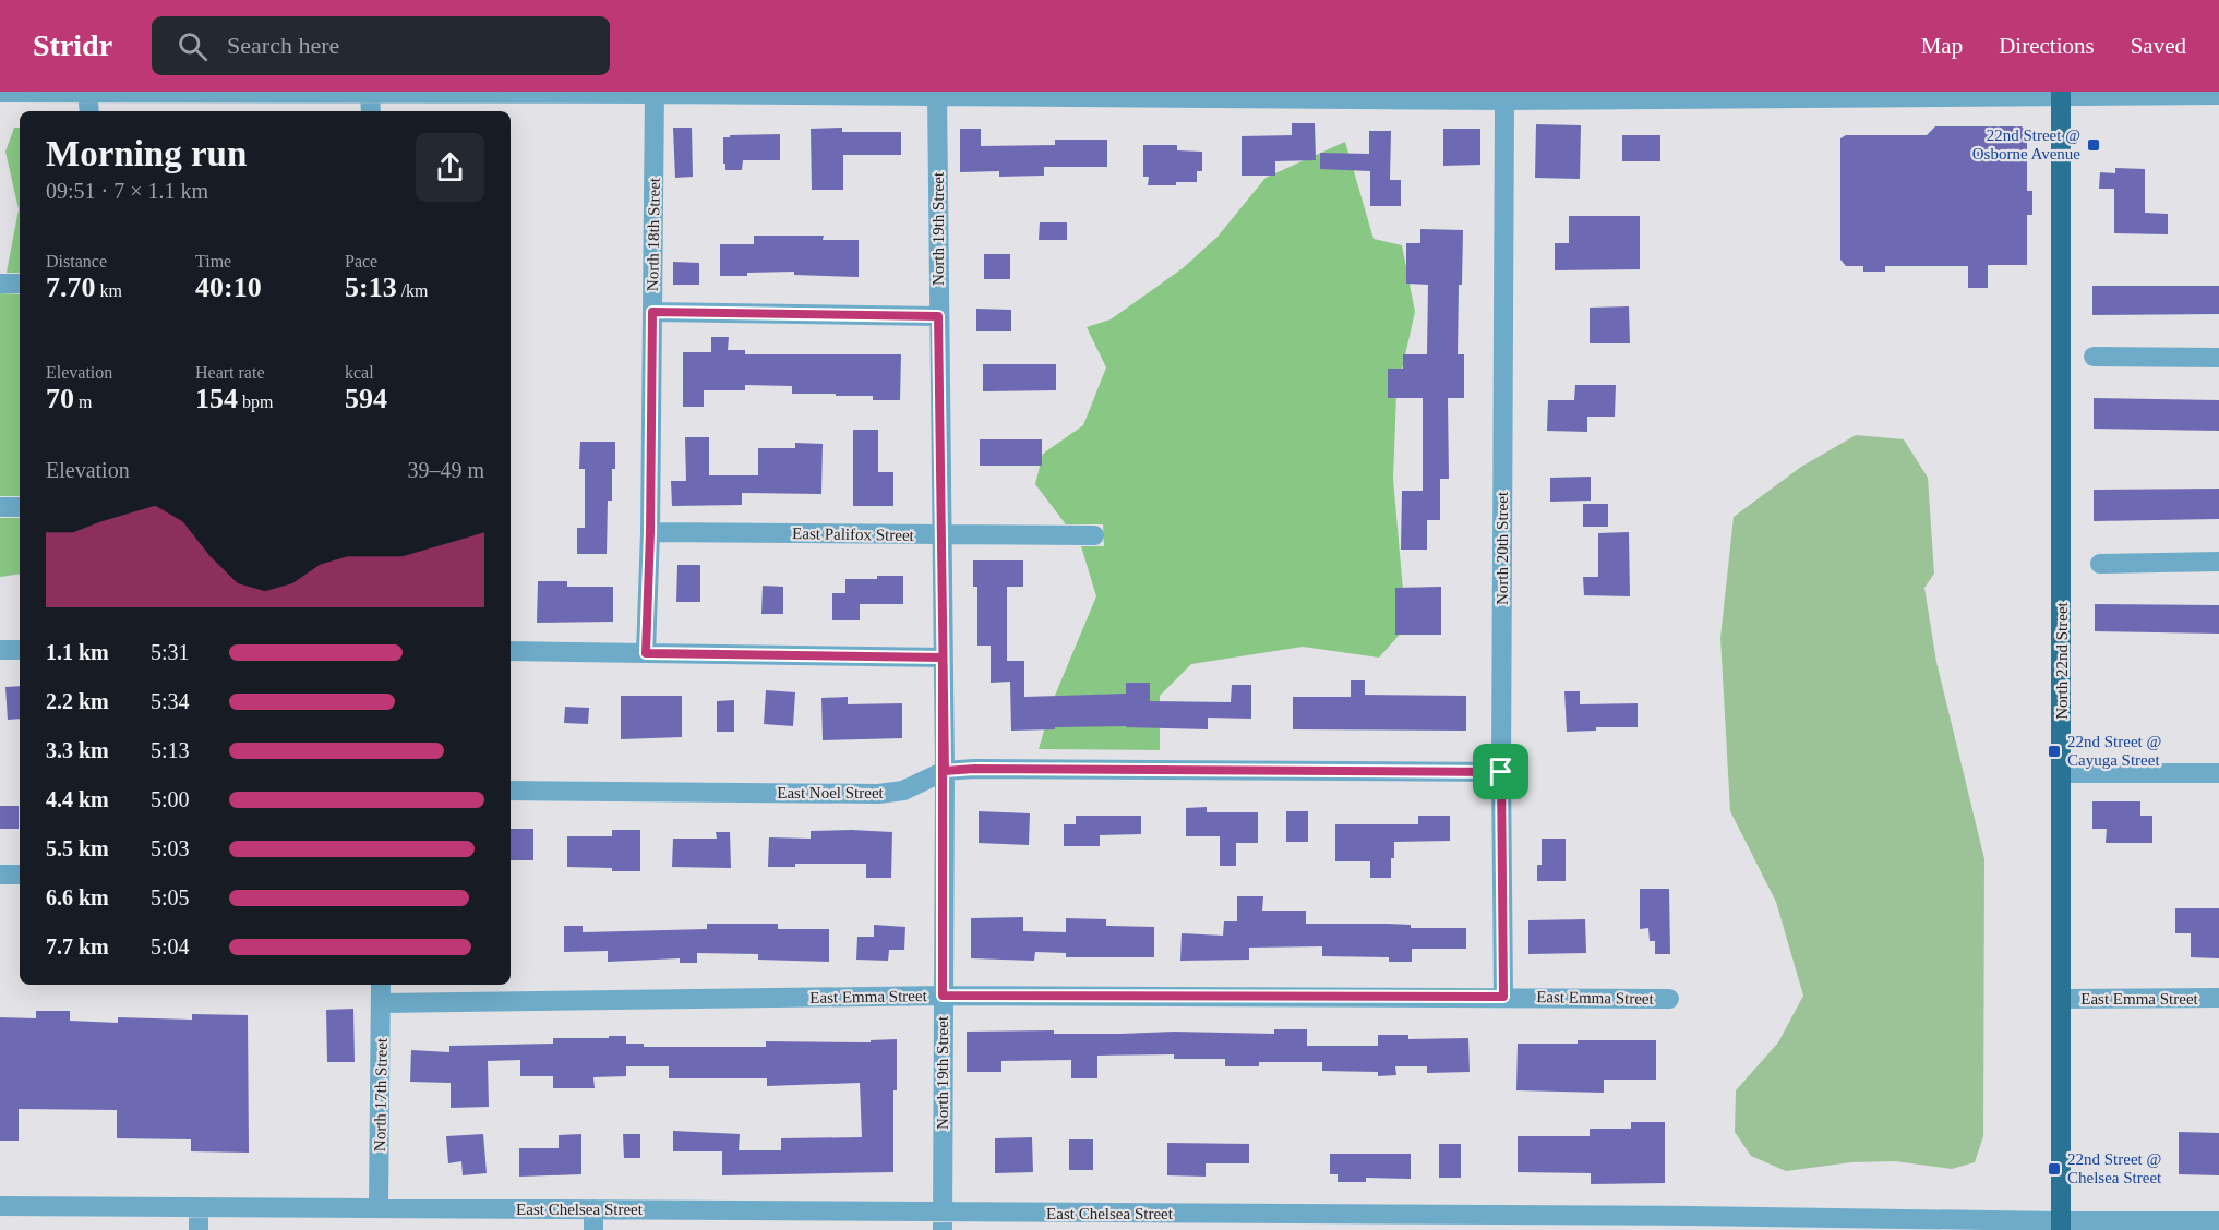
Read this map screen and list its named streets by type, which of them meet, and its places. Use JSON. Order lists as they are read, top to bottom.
{
  "streets": {
    "main road": ["North 22nd Street"],
    "street": [
      "North 19th Street",
      "North 18th Street",
      "East Palifox Street",
      "North 20th Street",
      "East Noel Street",
      "East Emma Street",
      "North 17th Street",
      "East Chelsea Street"
    ]
  },
  "crossings": [
    ["North 19th Street", "East Palifox Street"],
    ["North 19th Street", "East Noel Street"],
    ["North 19th Street", "East Emma Street"],
    ["North 19th Street", "East Chelsea Street"],
    ["North 18th Street", "East Palifox Street"],
    ["North 20th Street", "East Noel Street"],
    ["North 20th Street", "East Emma Street"],
    ["North 22nd Street", "East Emma Street"],
    ["North 22nd Street", "East Chelsea Street"],
    ["East Emma Street", "North 17th Street"],
    ["North 17th Street", "East Chelsea Street"]
  ],
  "places": {
    "transit": ["22nd Street @ Osborne Avenue", "22nd Street @ Cayuga Street", "22nd Street @ Chelsea Street"]
  },
  "page": {
    "header": "Stridr",
    "search": "Search here",
    "nav": ["Map", "Directions", "Saved"],
    "heading": ["Morning run", "09:51 · 7 × 1.1 km"],
    "stats": [
      ["Distance", "7.70 km"],
      ["Time", "40:10"],
      ["Pace", "5:13 /km"],
      ["Elevation", "70 m"],
      ["Heart rate", "154 bpm"],
      ["kcal", "594"]
    ],
    "chart": ["Elevation", "39–49 m"],
    "list": [
      {
        "name": "1.1 km",
        "note": "5:31"
      },
      {
        "name": "2.2 km",
        "note": "5:34"
      },
      {
        "name": "3.3 km",
        "note": "5:13"
      },
      {
        "name": "4.4 km",
        "note": "5:00"
      },
      {
        "name": "5.5 km",
        "note": "5:03"
      },
      {
        "name": "6.6 km",
        "note": "5:05"
      },
      {
        "name": "7.7 km",
        "note": "5:04"
      }
    ]
  }
}
